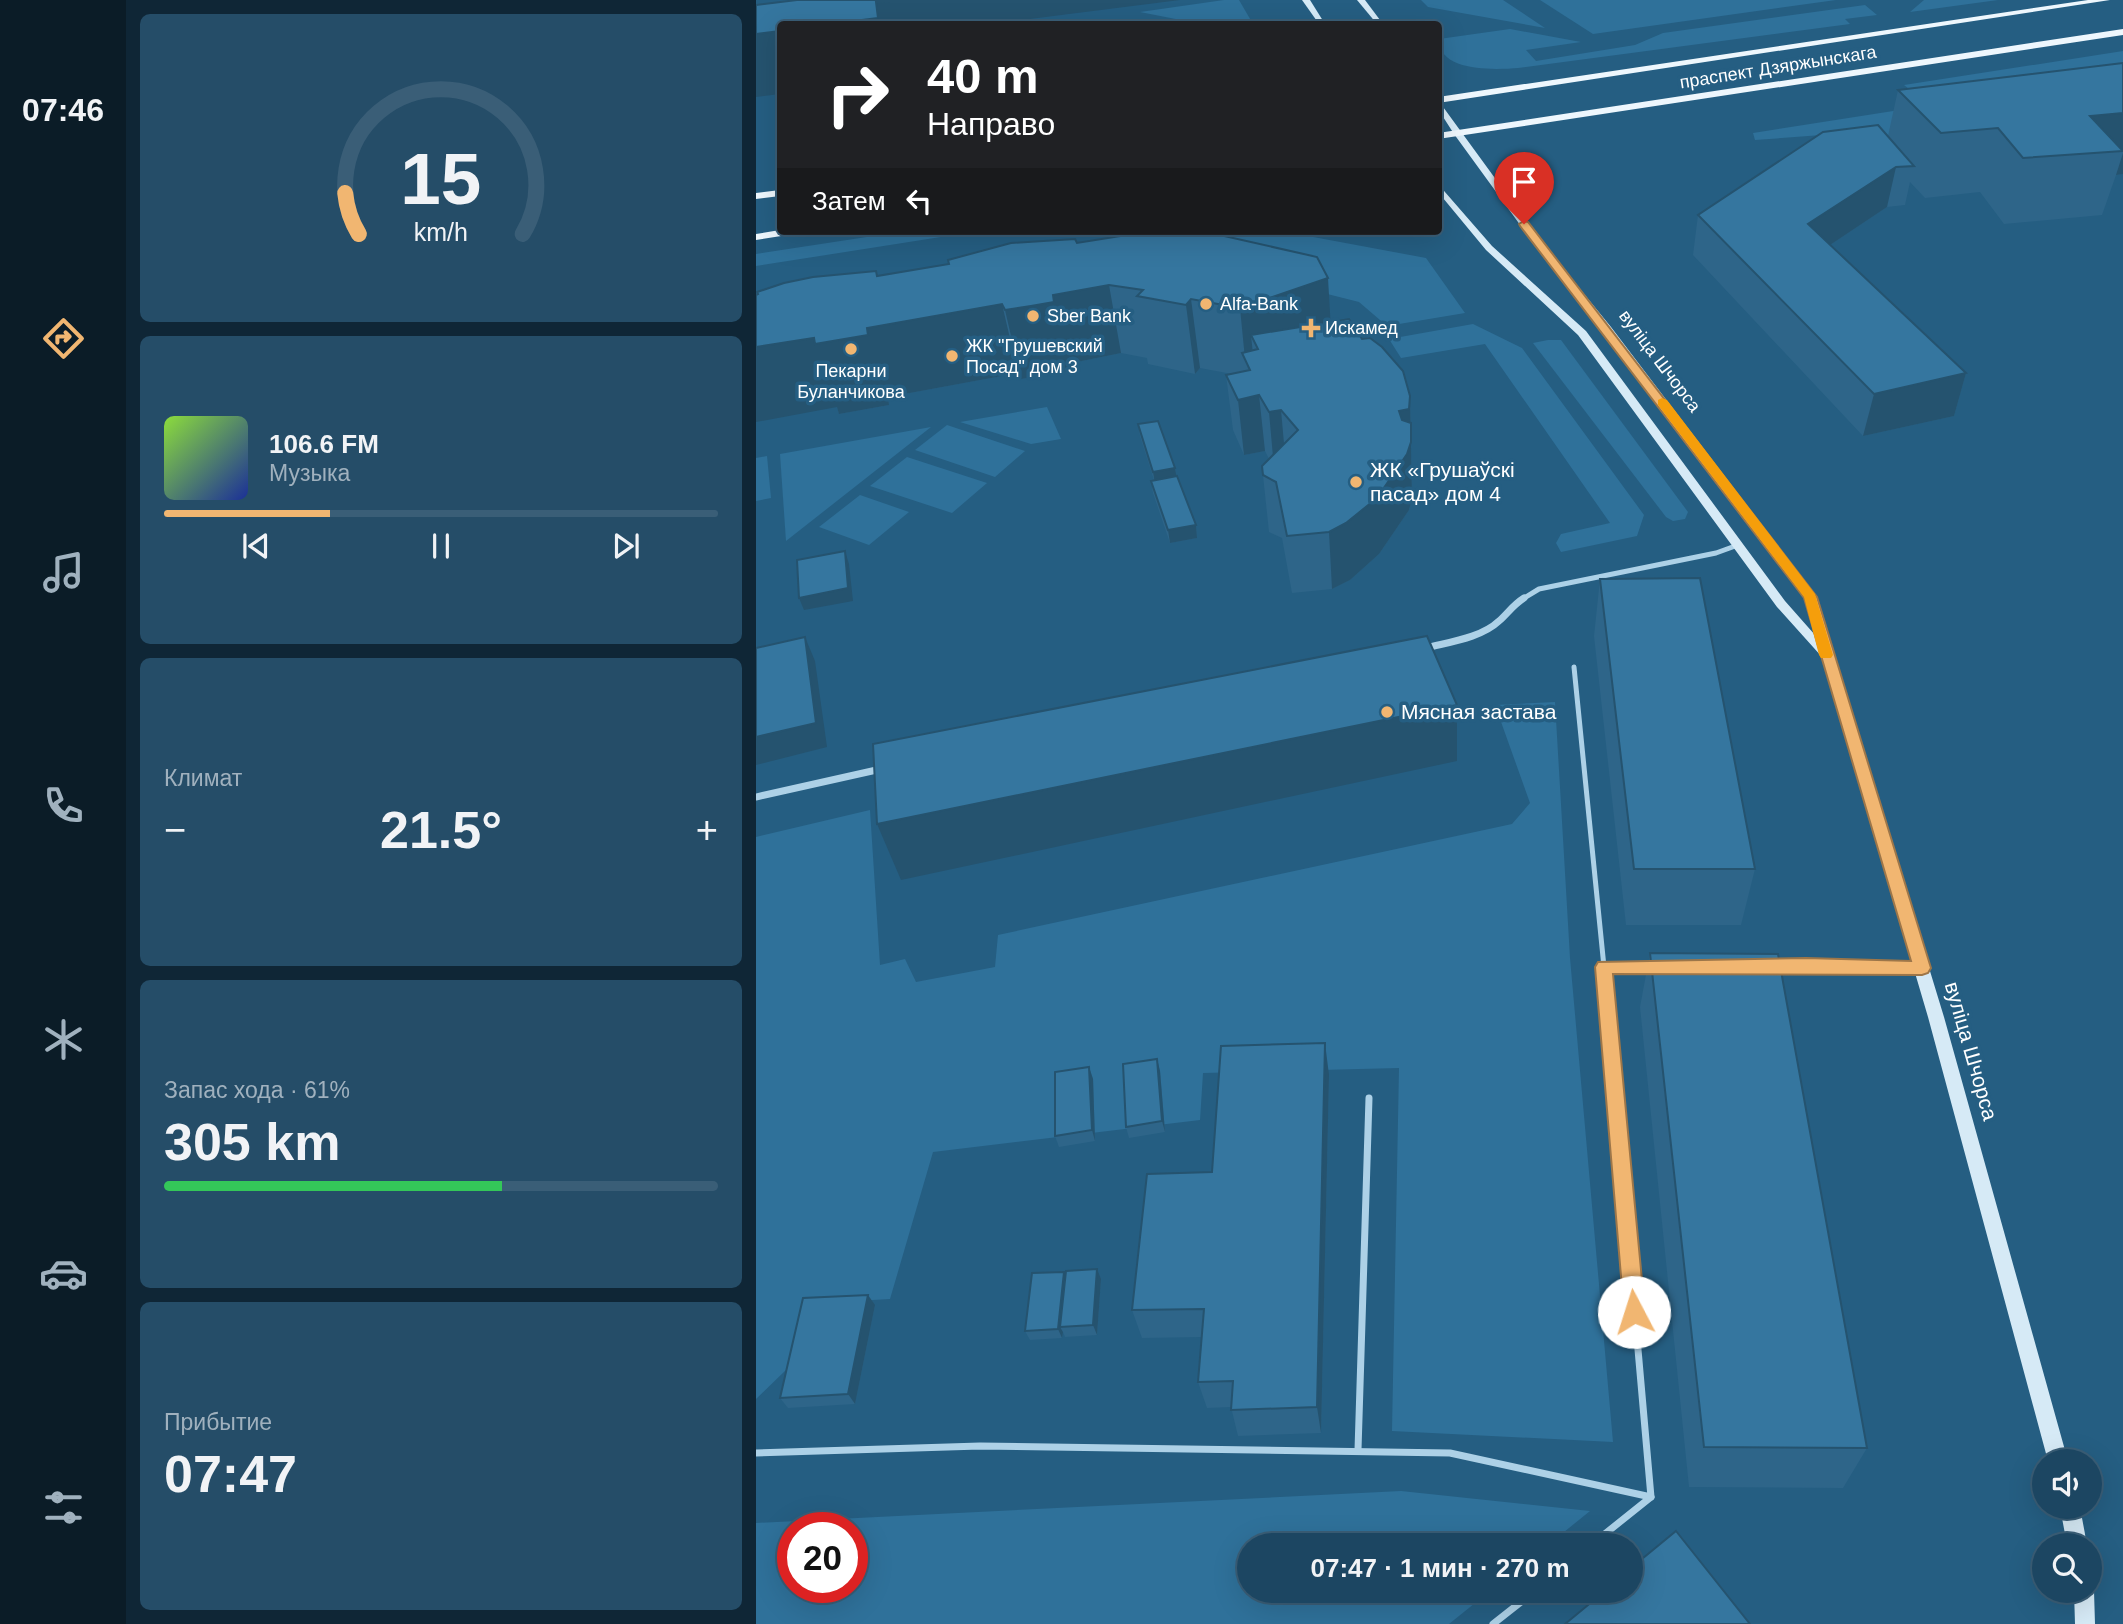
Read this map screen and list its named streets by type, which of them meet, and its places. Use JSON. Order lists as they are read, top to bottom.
{
  "streets": {
    "main road": ["праспект Дзяржынскага"],
    "street": ["вуліца Шчорса"]
  },
  "crossings": [
    ["праспект Дзяржынскага", "вуліца Шчорса"]
  ],
  "places": {
    "other": [
      "Alfa-Bank",
      "Sber Bank",
      "Пекарни Буланчикова",
      "ЖК \"Грушевский Посад\" дом 3",
      "ЖК «Грушаўскі пасад» дом 4",
      "Мясная застава"
    ],
    "health": ["Искамед"]
  },
  "page": {
    "tabs": "07:46",
    "turn": ["40 m", "Направо"],
    "then": "Затем",
    "song": ["106.6 FM", "Музыка"],
    "tile": [
      "Климат",
      ["Запас хода · 61%", "305 km"],
      ["Прибытие", "07:47"]
    ],
    "heat": ["−", "21.5°", "+"],
    "limit": "20",
    "trip": "07:47 · 1 мин · 270 m",
    "gauge": ["15", "km/h"]
  }
}
